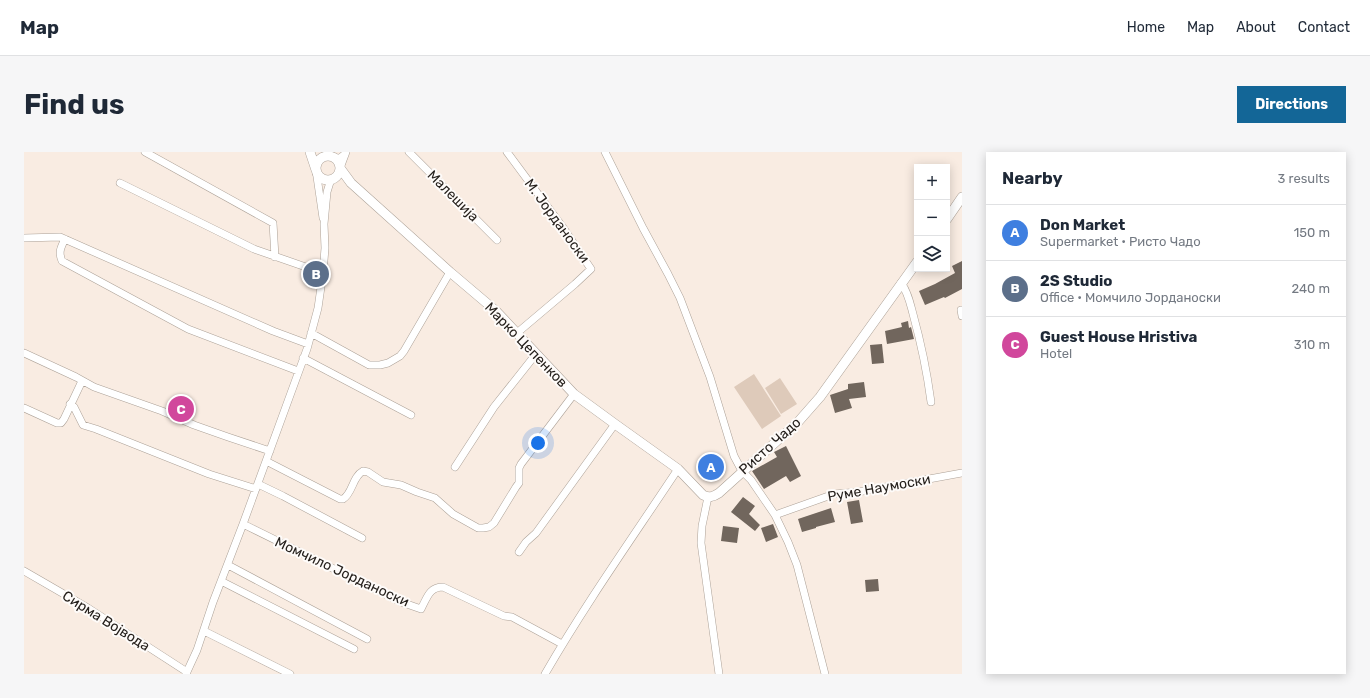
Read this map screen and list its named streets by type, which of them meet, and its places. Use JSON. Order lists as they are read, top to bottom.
{
  "streets": {
    "street": [
      "Малешија",
      "М. Јорданоски",
      "Марко Цепенков",
      "Ристо Чадо",
      "Руме Наумоски",
      "Момчило Јорданоски",
      "Сирма Војвода"
    ]
  },
  "crossings": [
    ["М. Јорданоски", "Марко Цепенков"],
    ["Марко Цепенков", "Ристо Чадо"]
  ],
  "page": {
    "header": "Map",
    "nav": [
      "Home",
      "Map",
      "About",
      "Contact"
    ],
    "buttons": "Directions",
    "title": "Find us",
    "heading": ["Nearby", "3 results"],
    "map_buttons": ["+", "−"],
    "list": [
      {
        "mark": "A",
        "name": "Don Market",
        "note": "Supermarket · Ристо Чадо",
        "value": "150 m"
      },
      {
        "mark": "B",
        "name": "2S Studio",
        "note": "Office · Момчило Јорданоски",
        "value": "240 m"
      },
      {
        "mark": "C",
        "name": "Guest House Hristiva",
        "note": "Hotel",
        "value": "310 m"
      }
    ],
    "pins": ["B", "C", "A"]
  }
}
